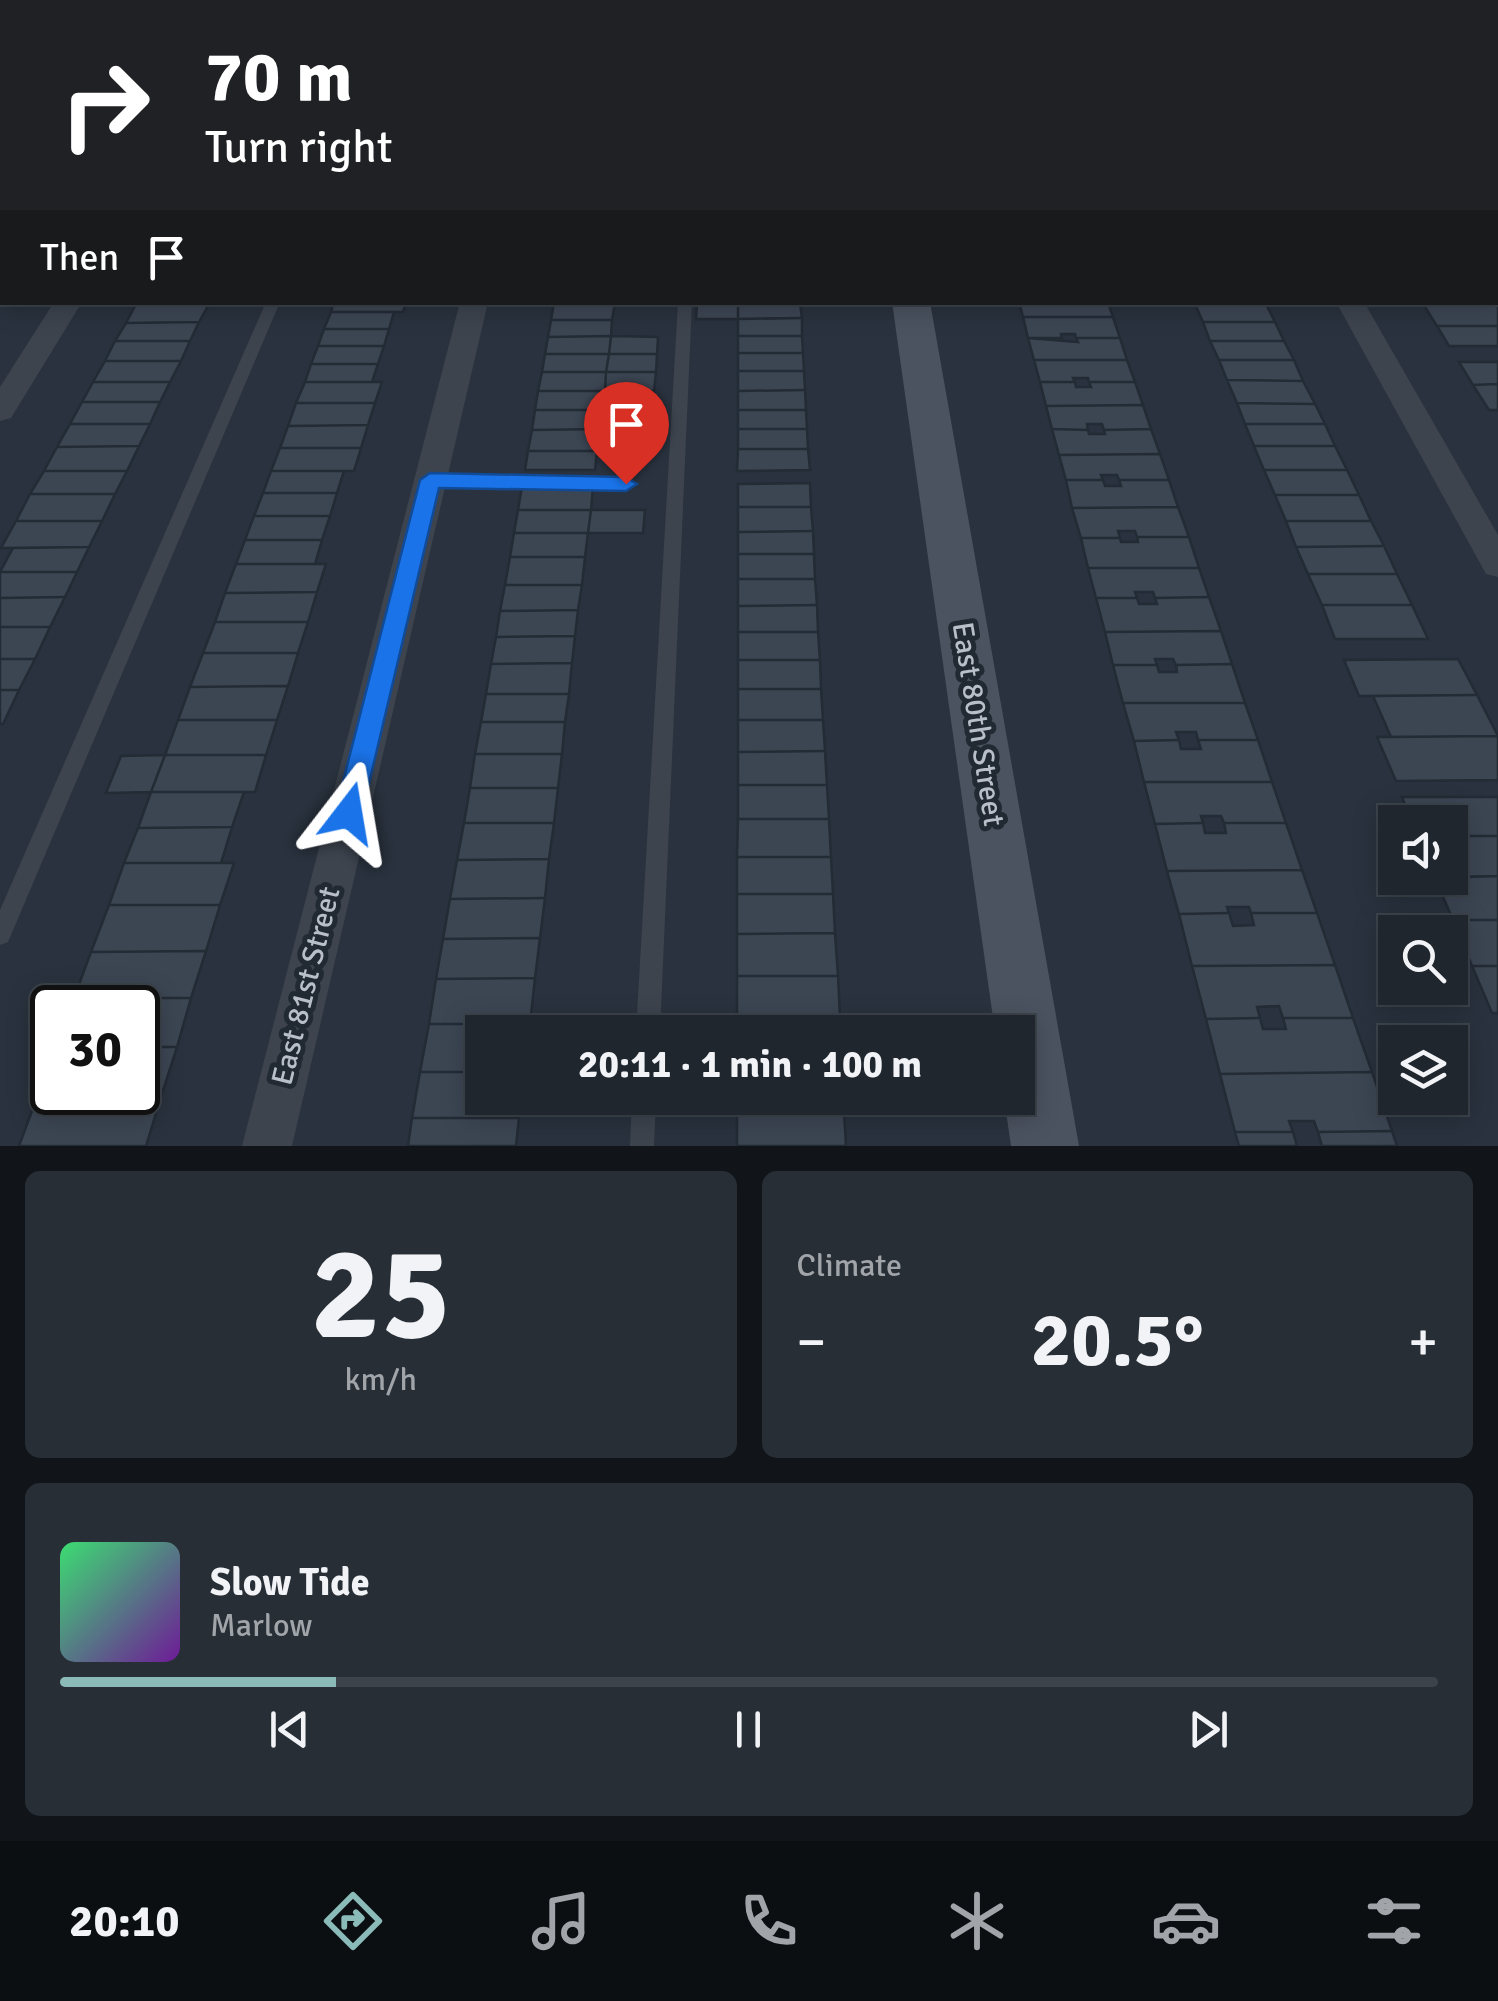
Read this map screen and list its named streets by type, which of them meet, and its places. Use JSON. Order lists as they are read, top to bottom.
{
  "streets": {
    "street": ["East 80th Street", "East 81st Street"]
  },
  "page": {
    "turn": ["70 m", "Turn right"],
    "then": "Then",
    "limit": "30",
    "trip": "20:11 · 1 min · 100 m",
    "tile": [
      ["25", "km/h"],
      "Climate"
    ],
    "heat": ["−", "20.5°", "+"],
    "song": ["Slow Tide", "Marlow"],
    "tabs": "20:10"
  }
}
